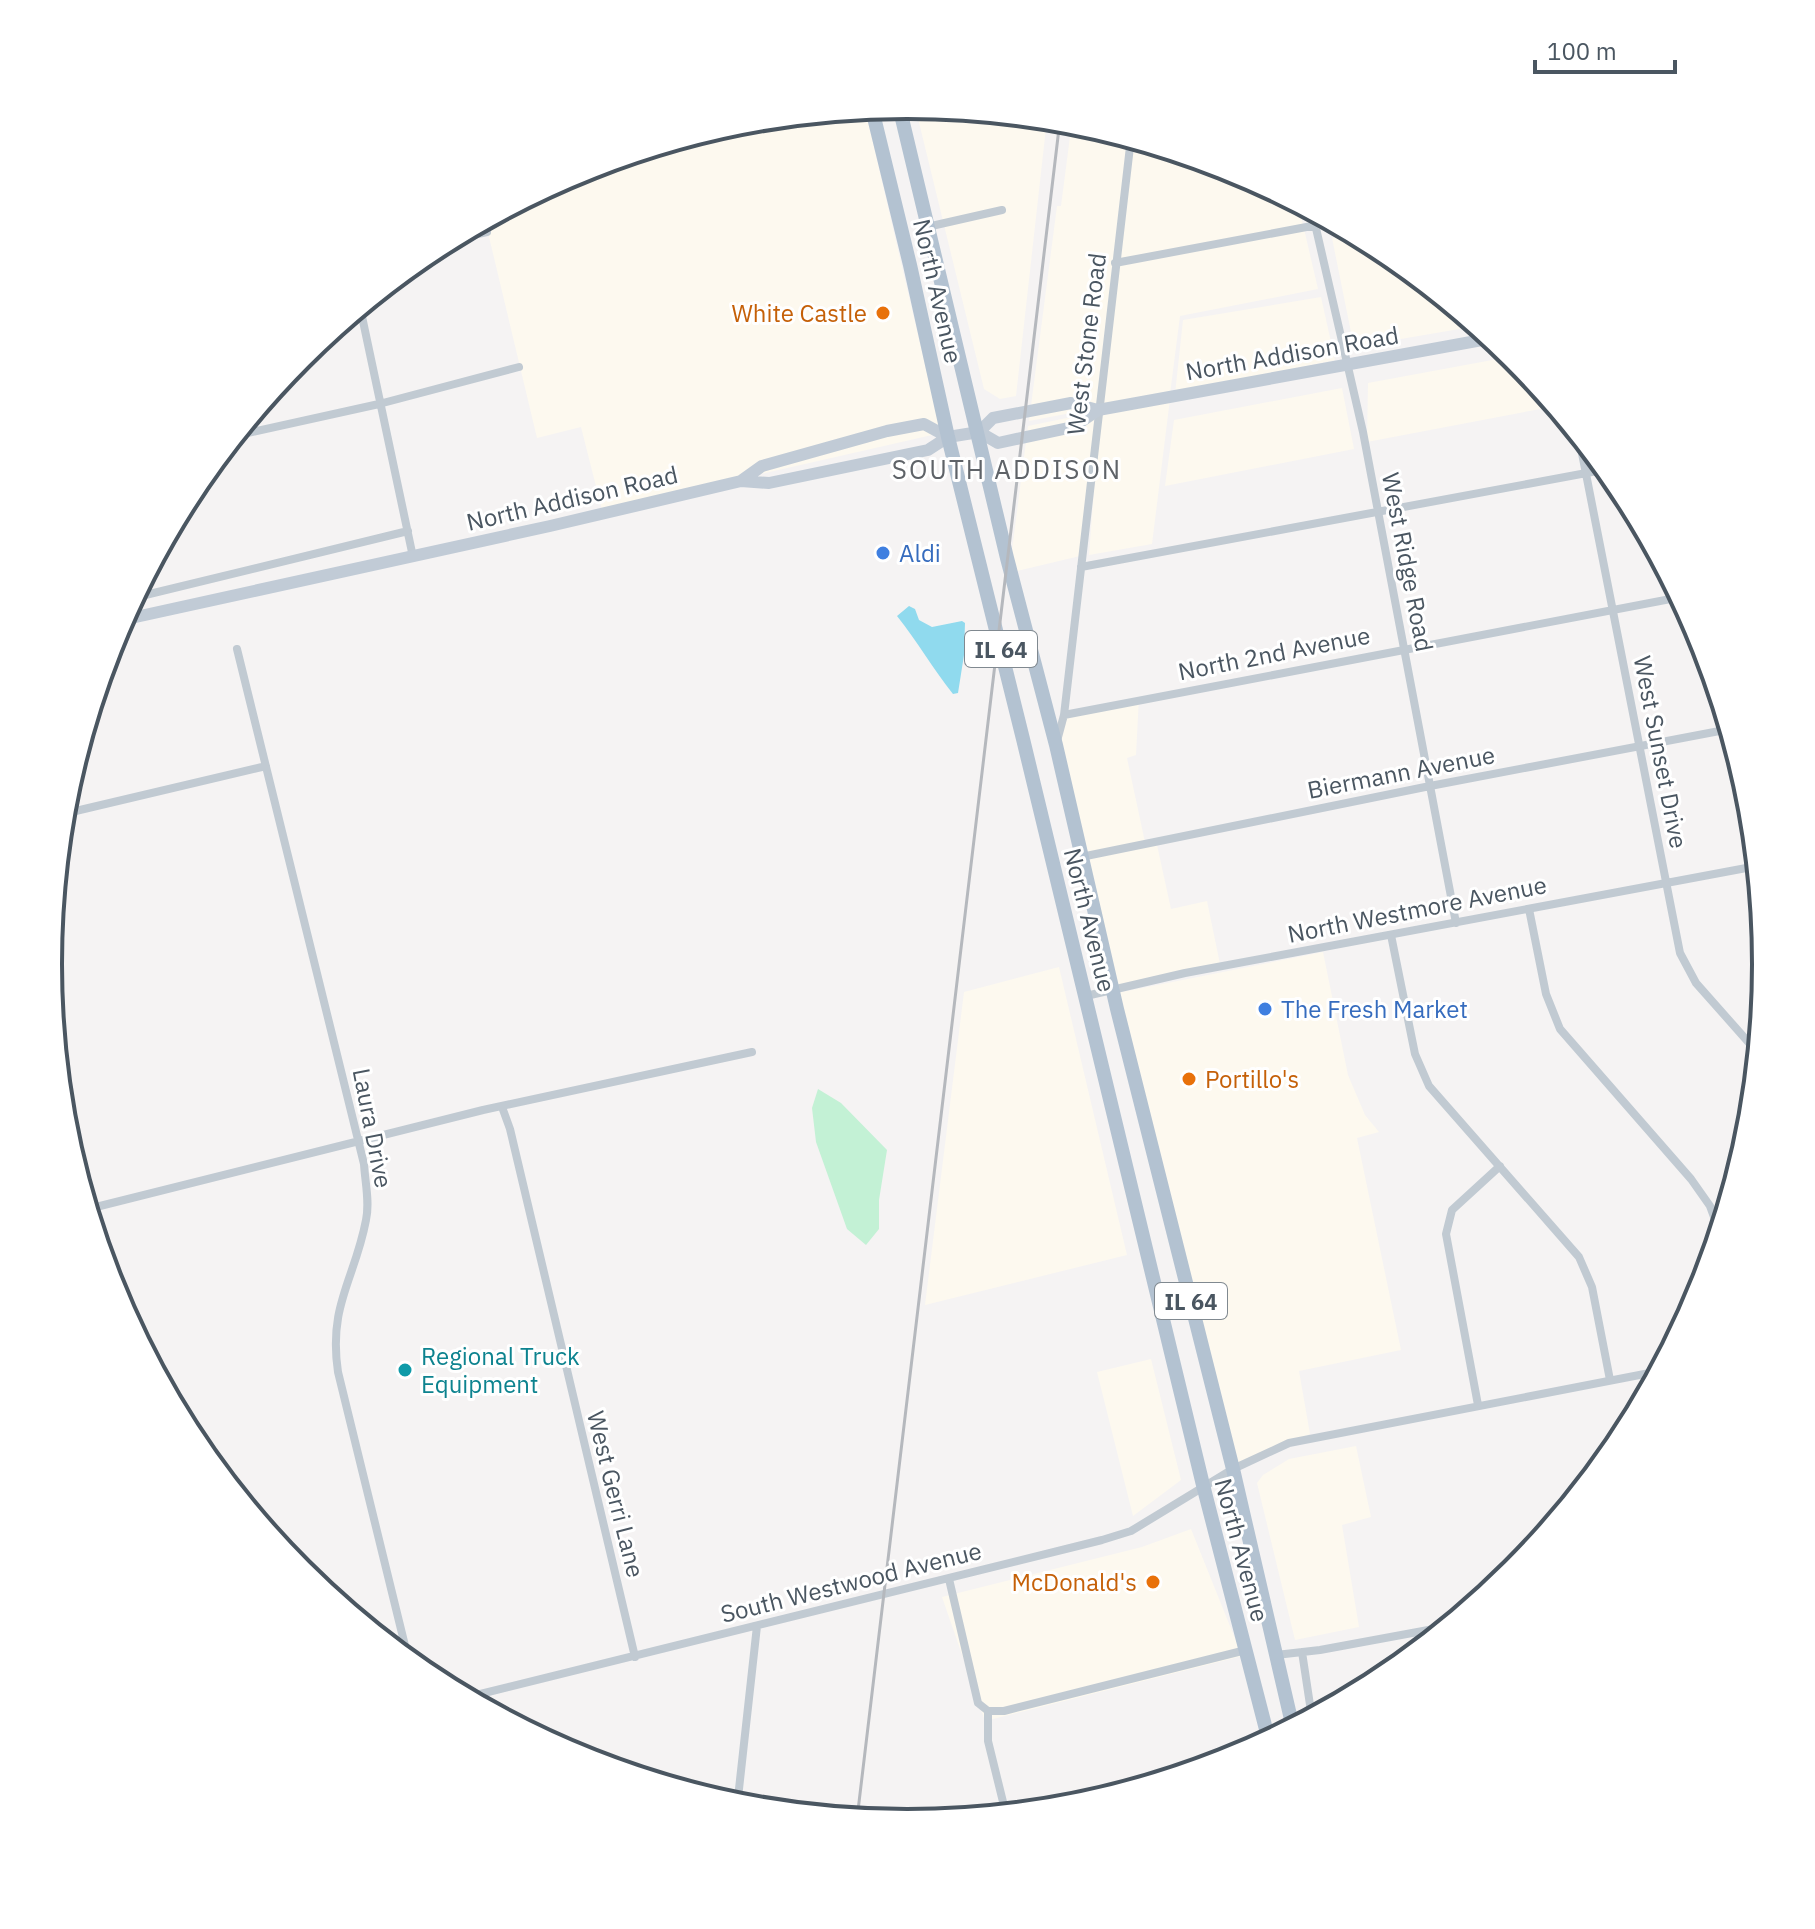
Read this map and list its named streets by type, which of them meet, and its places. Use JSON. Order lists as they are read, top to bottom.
{
  "streets": {
    "main road": ["North Avenue", "IL 64"],
    "street": [
      "West Stone Road",
      "North Addison Road",
      "West Ridge Road",
      "North 2nd Avenue",
      "West Sunset Drive",
      "Biermann Avenue",
      "North Westmore Avenue",
      "Laura Drive",
      "West Gerri Lane",
      "South Westwood Avenue"
    ]
  },
  "crossings": [
    ["North Avenue", "West Stone Road"],
    ["North Avenue", "North Addison Road"],
    ["North Avenue", "Biermann Avenue"],
    ["North Avenue", "North Westmore Avenue"],
    ["North Avenue", "South Westwood Avenue"],
    ["West Stone Road", "North Addison Road"],
    ["West Stone Road", "North 2nd Avenue"],
    ["North Addison Road", "West Ridge Road"],
    ["West Ridge Road", "North 2nd Avenue"],
    ["West Ridge Road", "Biermann Avenue"],
    ["West Ridge Road", "North Westmore Avenue"],
    ["North 2nd Avenue", "West Sunset Drive"],
    ["West Sunset Drive", "Biermann Avenue"],
    ["West Sunset Drive", "North Westmore Avenue"],
    ["West Gerri Lane", "South Westwood Avenue"]
  ],
  "districts": ["SOUTH ADDISON"],
  "places": [
    "White Castle",
    "Aldi",
    "The Fresh Market",
    "Portillo's",
    "Regional Truck Equipment",
    "McDonald's"
  ],
  "scale_bar": "100 m"
}
